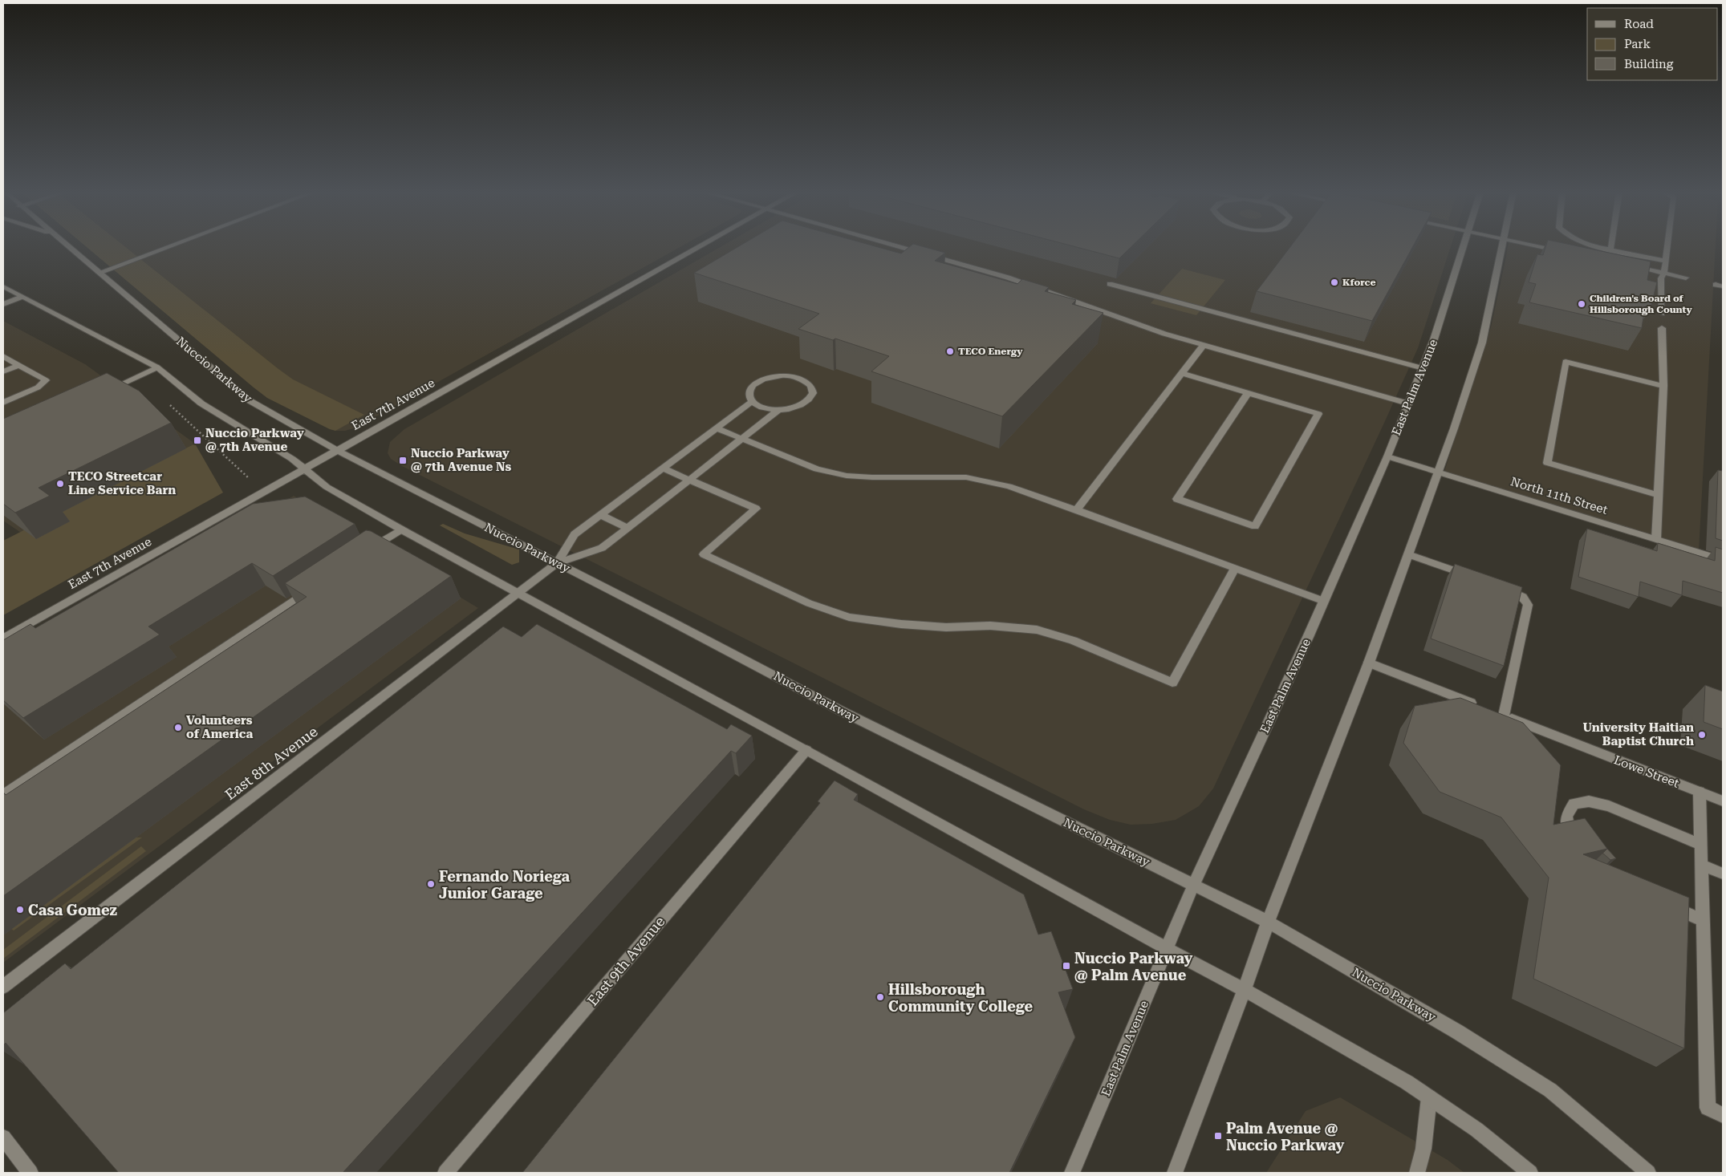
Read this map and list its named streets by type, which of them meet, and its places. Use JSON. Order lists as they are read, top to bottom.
{
  "streets": {
    "street": [
      "Nuccio Parkway",
      "East Palm Avenue",
      "East 7th Avenue",
      "North 11th Street",
      "East 8th Avenue",
      "Lowe Street",
      "East 9th Avenue"
    ]
  },
  "crossings": [
    ["Nuccio Parkway", "East Palm Avenue"],
    ["Nuccio Parkway", "East 7th Avenue"],
    ["Nuccio Parkway", "East 8th Avenue"],
    ["East Palm Avenue", "North 11th Street"]
  ],
  "places": {
    "other": [
      "Kforce",
      "Children's Board of Hillsborough County",
      "TECO Energy",
      "TECO Streetcar Line Service Barn",
      "Volunteers of America",
      "University Haitian Baptist Church",
      "Fernando Noriega Junior Garage",
      "Casa Gomez",
      "Hillsborough Community College"
    ],
    "transit": [
      "Nuccio Parkway @ 7th Avenue",
      "Nuccio Parkway @ 7th Avenue Ns",
      "Nuccio Parkway @ Palm Avenue",
      "Palm Avenue @ Nuccio Parkway"
    ]
  },
  "legend": ["Road", "Park", "Building"]
}
